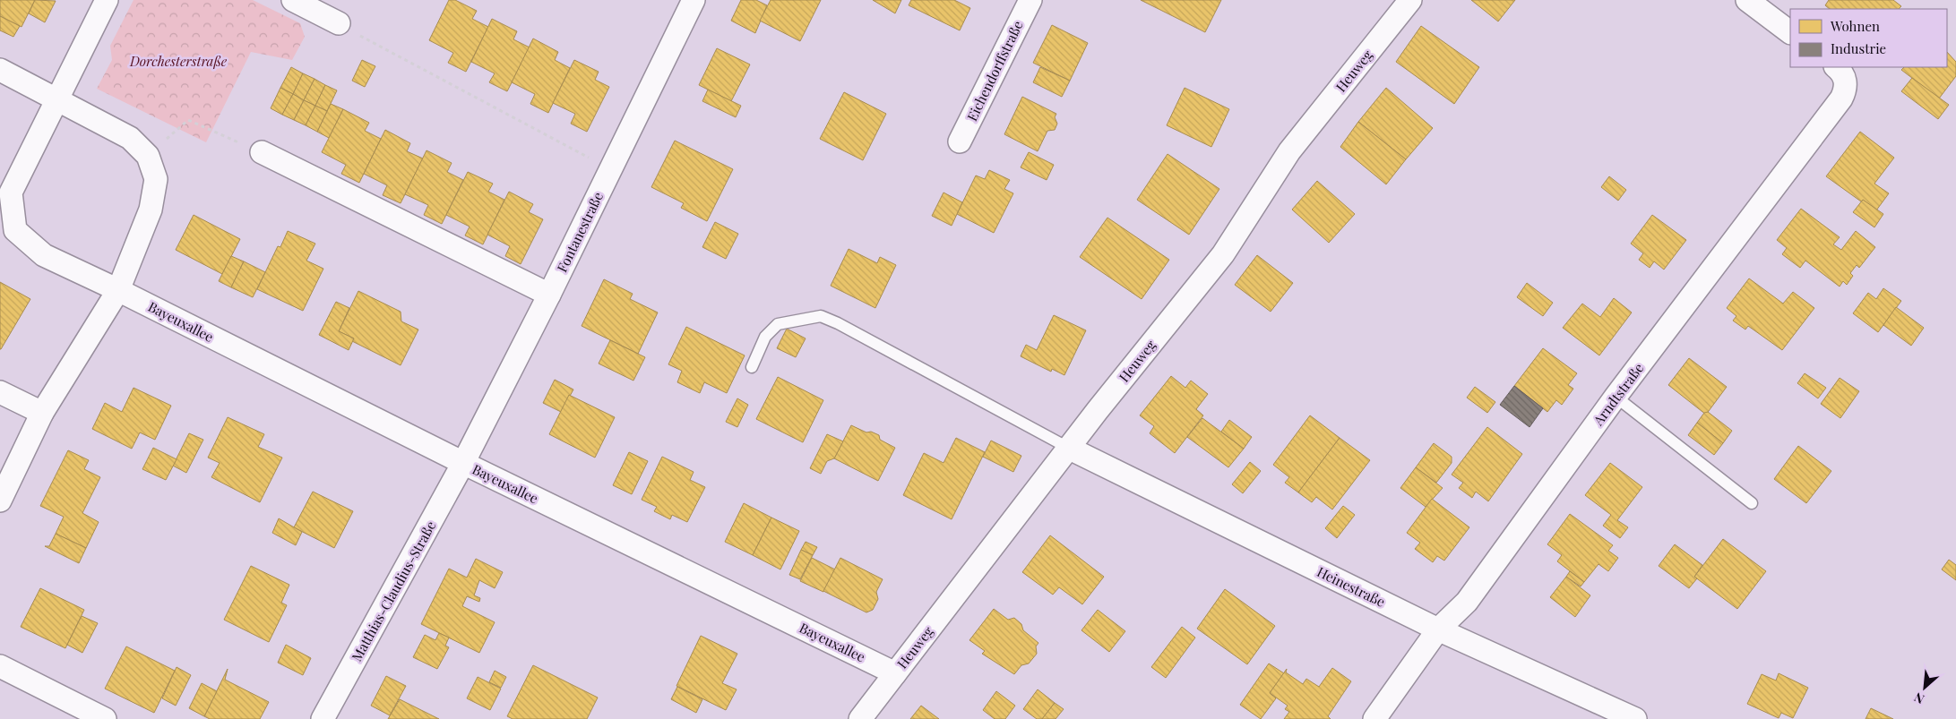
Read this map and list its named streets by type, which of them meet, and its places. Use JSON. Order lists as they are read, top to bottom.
{
  "streets": {
    "street": [
      "Eichendorffstraße",
      "Heuweg",
      "Fontanestraße",
      "Bayeuxallee",
      "Arndtstraße",
      "Heinestraße",
      "Matthias-Claudius-Straße"
    ]
  },
  "crossings": [
    ["Heuweg", "Bayeuxallee"],
    ["Heuweg", "Heinestraße"],
    ["Fontanestraße", "Bayeuxallee"],
    ["Fontanestraße", "Matthias-Claudius-Straße"],
    ["Bayeuxallee", "Matthias-Claudius-Straße"],
    ["Arndtstraße", "Heinestraße"]
  ],
  "parks": ["Dorchesterstraße"],
  "legend": ["Wohnen", "Industrie"],
  "north": "bottom left"
}
